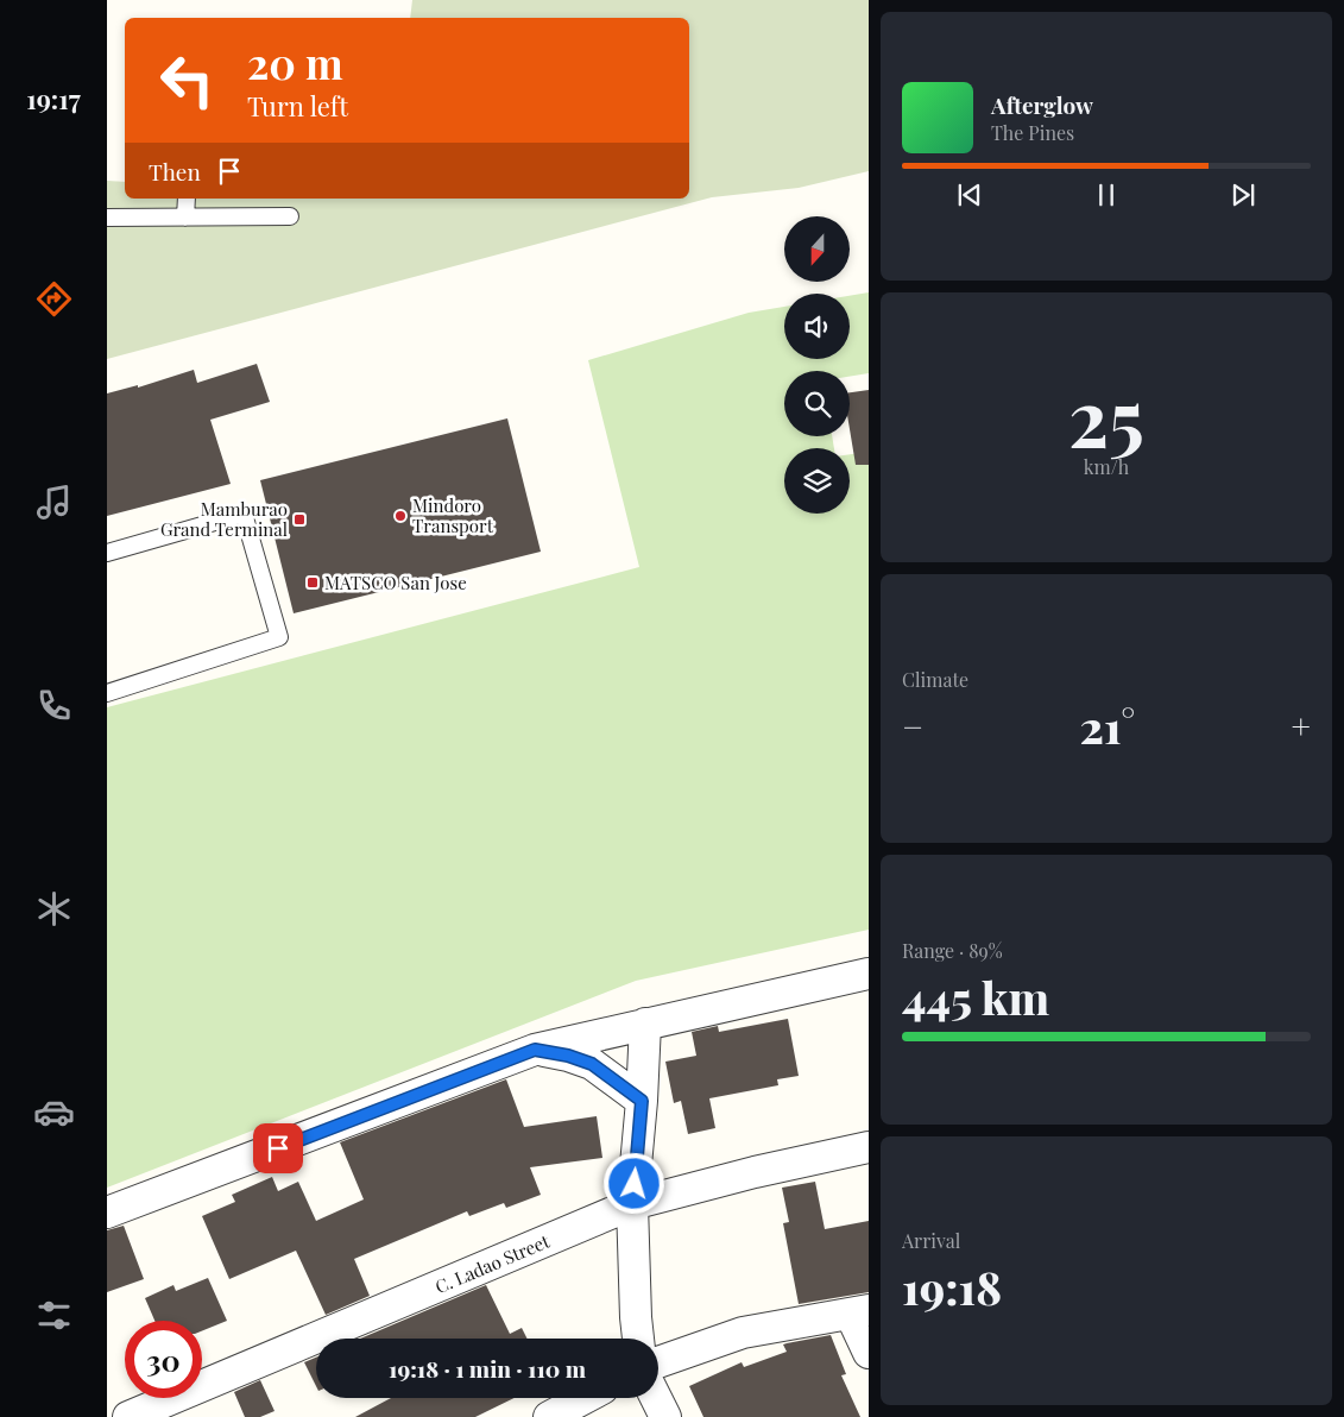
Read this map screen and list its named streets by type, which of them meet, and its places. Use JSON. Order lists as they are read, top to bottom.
{
  "streets": {
    "street": ["C. Ladao Street"]
  },
  "places": {
    "other": ["Mindoro Transport"],
    "transit": ["Mamburao Grand Terminal", "MATSCO San Jose"]
  },
  "north": "bottom",
  "page": {
    "tabs": "19:17",
    "turn": ["20 m", "Turn left"],
    "song": ["Afterglow", "The Pines"],
    "then": "Then",
    "tile": [
      ["25", "km/h"],
      "Climate",
      ["Range · 89%", "445 km"],
      ["Arrival", "19:18"]
    ],
    "heat": ["−", "21°", "+"],
    "limit": "30",
    "trip": "19:18 · 1 min · 110 m"
  }
}
